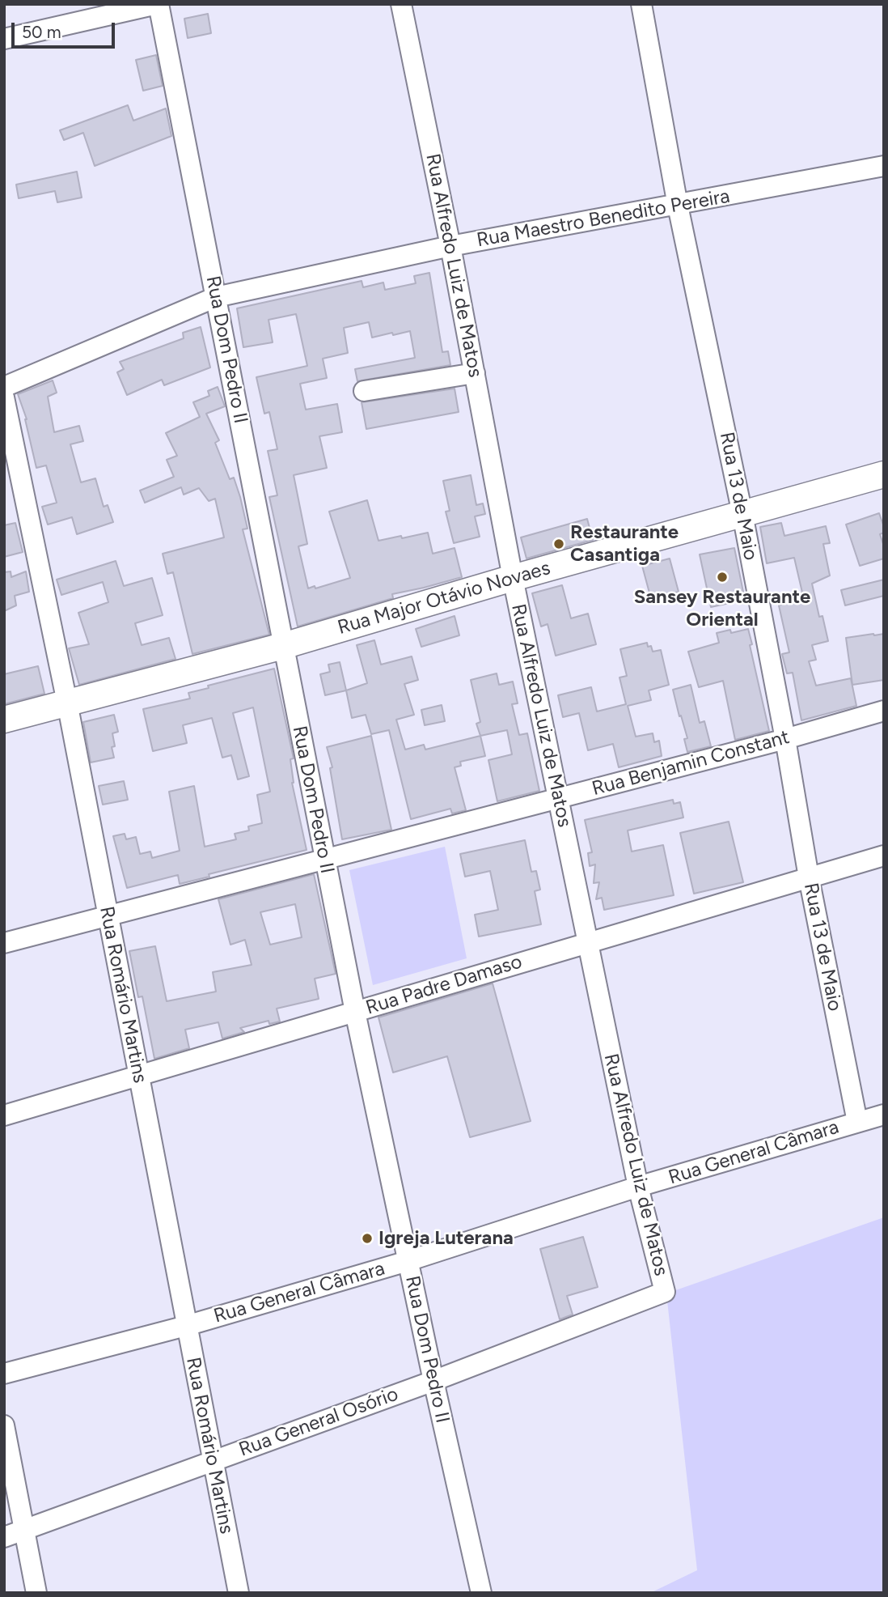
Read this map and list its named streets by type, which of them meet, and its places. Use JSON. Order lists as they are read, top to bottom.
{
  "streets": {
    "main road": ["Rua Major Otávio Novaes"],
    "street": [
      "Rua Maestro Benedito Pereira",
      "Rua Alfredo Luiz de Matos",
      "Rua Dom Pedro II",
      "Rua 13 de Maio",
      "Rua Benjamin Constant",
      "Rua Padre Damaso",
      "Rua Romário Martins",
      "Rua General Câmara",
      "Rua General Osório"
    ]
  },
  "crossings": [
    ["Rua Maestro Benedito Pereira", "Rua Alfredo Luiz de Matos"],
    ["Rua Maestro Benedito Pereira", "Rua Dom Pedro II"],
    ["Rua Maestro Benedito Pereira", "Rua 13 de Maio"],
    ["Rua Alfredo Luiz de Matos", "Rua Major Otávio Novaes"],
    ["Rua Alfredo Luiz de Matos", "Rua Benjamin Constant"],
    ["Rua Alfredo Luiz de Matos", "Rua Padre Damaso"],
    ["Rua Alfredo Luiz de Matos", "Rua General Câmara"],
    ["Rua Alfredo Luiz de Matos", "Rua General Osório"],
    ["Rua Dom Pedro II", "Rua Major Otávio Novaes"],
    ["Rua Dom Pedro II", "Rua Benjamin Constant"],
    ["Rua Dom Pedro II", "Rua Padre Damaso"],
    ["Rua Dom Pedro II", "Rua General Câmara"],
    ["Rua Dom Pedro II", "Rua General Osório"],
    ["Rua 13 de Maio", "Rua Major Otávio Novaes"],
    ["Rua 13 de Maio", "Rua Benjamin Constant"],
    ["Rua 13 de Maio", "Rua Padre Damaso"],
    ["Rua 13 de Maio", "Rua General Câmara"],
    ["Rua Major Otávio Novaes", "Rua Romário Martins"],
    ["Rua Benjamin Constant", "Rua Romário Martins"],
    ["Rua Padre Damaso", "Rua Romário Martins"],
    ["Rua Romário Martins", "Rua General Câmara"],
    ["Rua Romário Martins", "Rua General Osório"]
  ],
  "places": ["Restaurante Casantiga", "Sansey Restaurante Oriental", "Igreja Luterana"],
  "scale_bar": "50 m"
}
